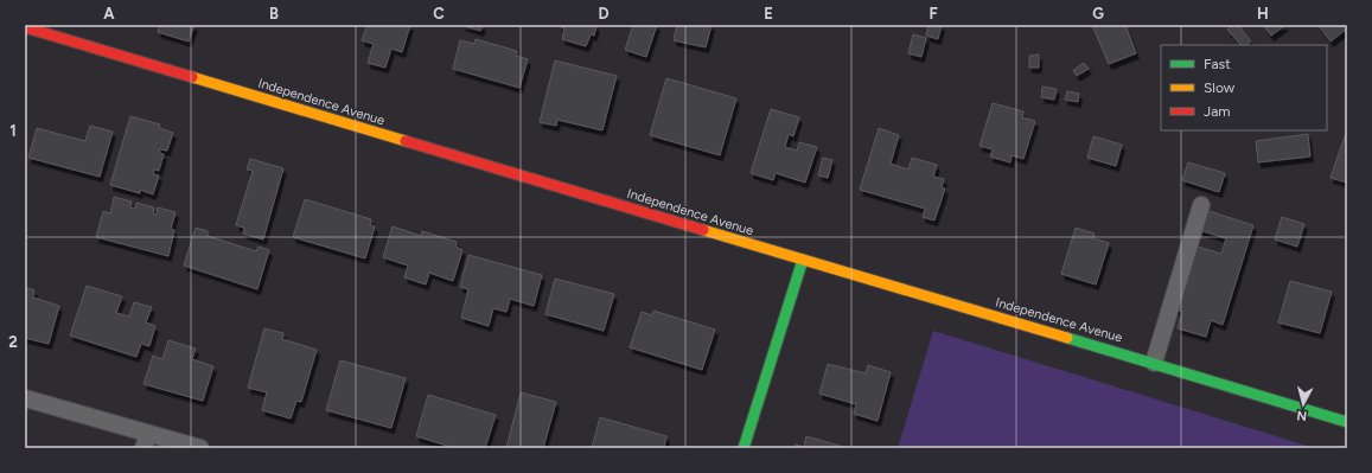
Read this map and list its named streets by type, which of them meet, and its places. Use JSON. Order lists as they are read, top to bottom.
{
  "streets": {
    "street": ["Independence Avenue"]
  },
  "legend": ["Fast", "Slow", "Jam"],
  "north": "bottom",
  "grid": {
    "columns": [
      "A",
      "B",
      "C",
      "D",
      "E",
      "F",
      "G",
      "H"
    ],
    "rows": ["1", "2"]
  }
}
